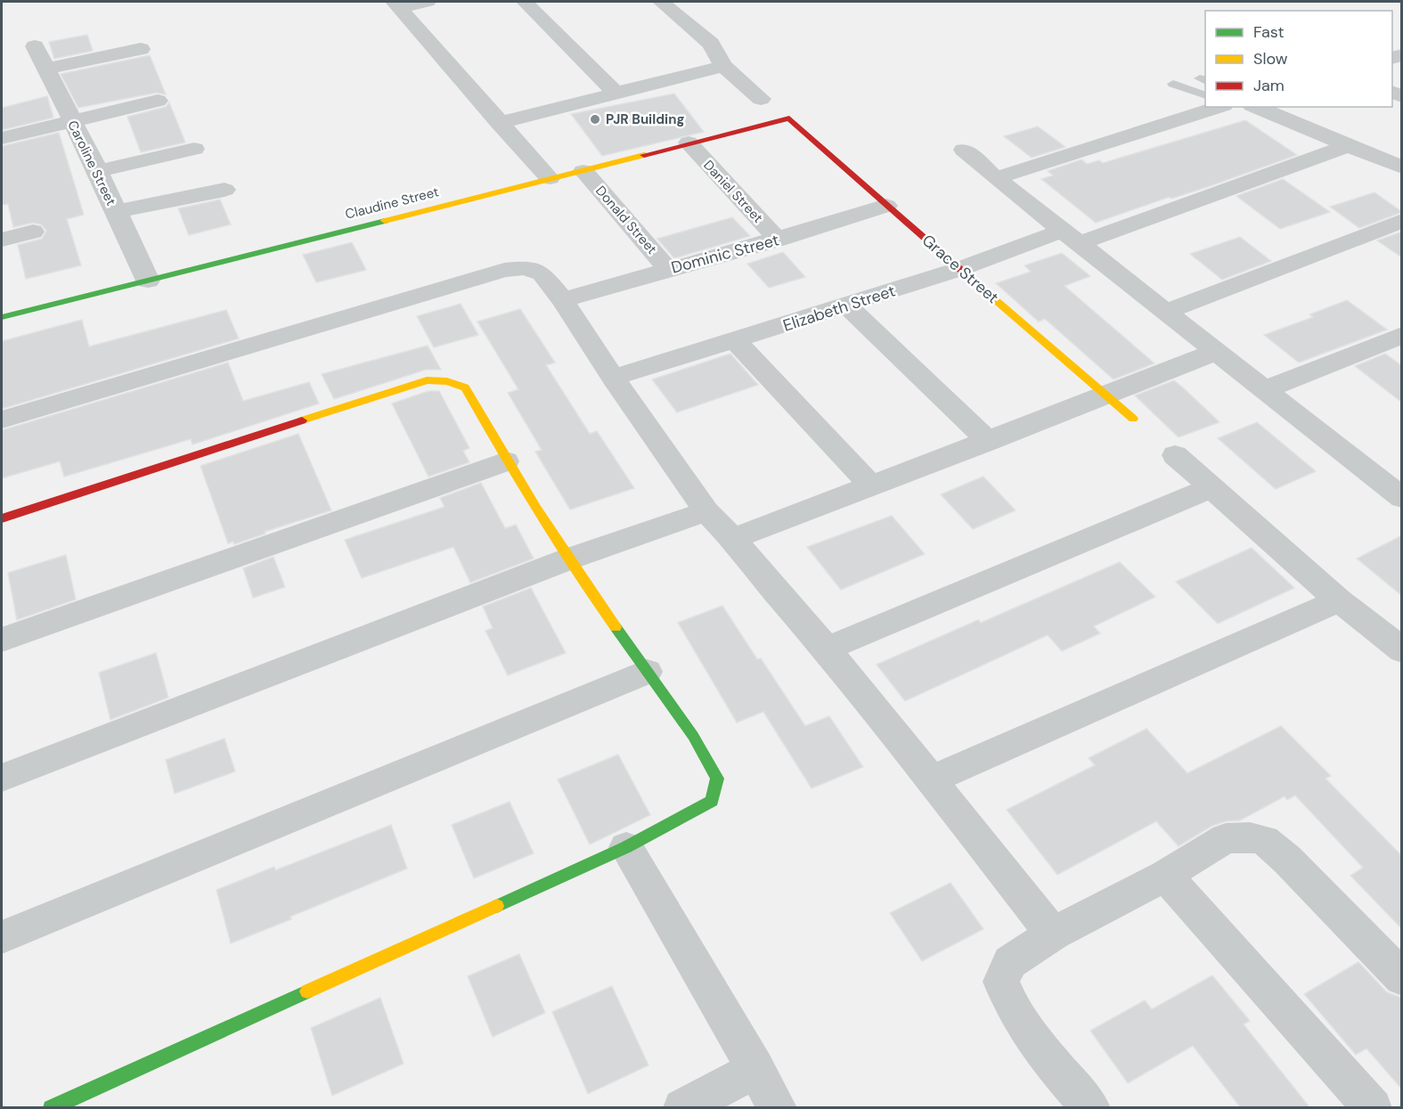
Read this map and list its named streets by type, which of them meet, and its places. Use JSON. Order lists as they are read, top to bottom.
{
  "streets": {
    "street": [
      "Caroline Street",
      "Daniel Street",
      "Claudine Street",
      "Donald Street",
      "Dominic Street",
      "Grace Street",
      "Elizabeth Street"
    ]
  },
  "crossings": [
    ["Caroline Street", "Claudine Street"],
    ["Daniel Street", "Claudine Street"],
    ["Daniel Street", "Dominic Street"],
    ["Claudine Street", "Donald Street"],
    ["Claudine Street", "Grace Street"],
    ["Donald Street", "Dominic Street"],
    ["Dominic Street", "Grace Street"],
    ["Grace Street", "Elizabeth Street"]
  ],
  "places": ["PJR Building"],
  "legend": ["Fast", "Slow", "Jam"]
}
